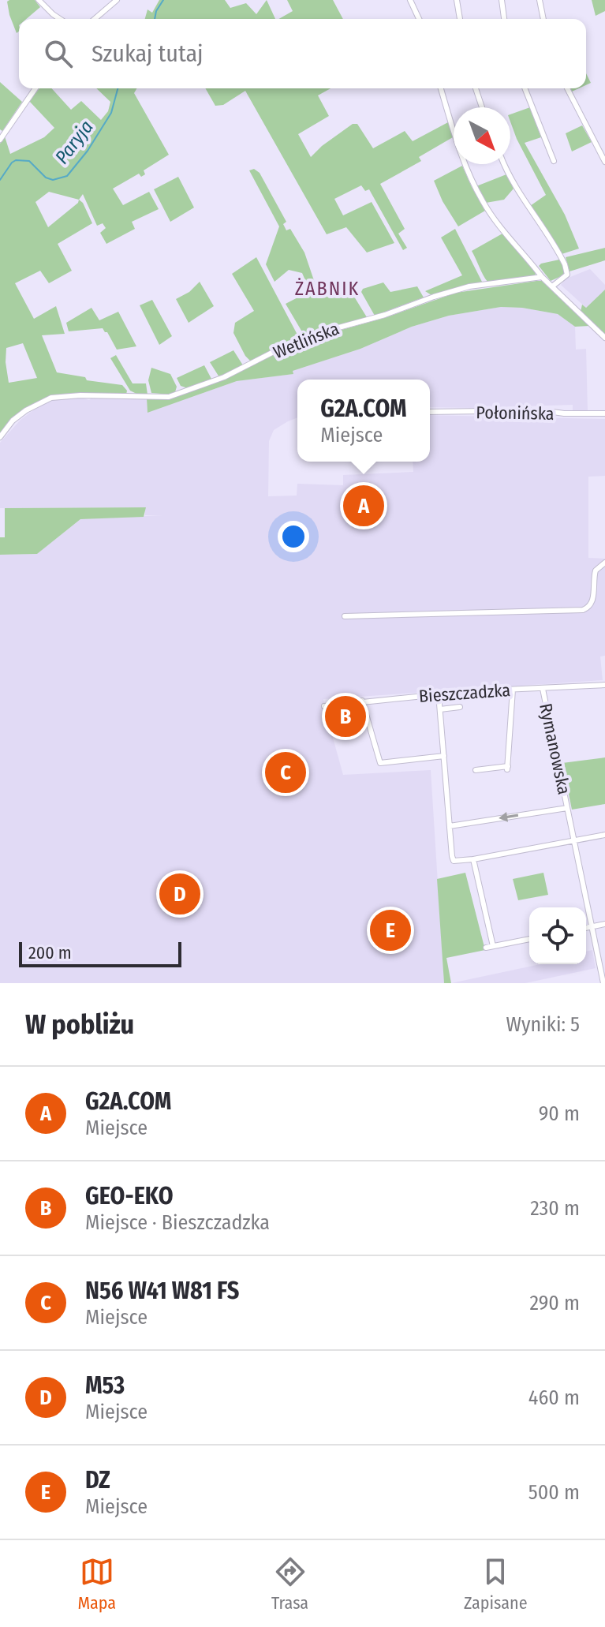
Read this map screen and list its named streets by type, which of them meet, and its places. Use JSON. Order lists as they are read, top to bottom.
{
  "streets": {
    "street": [
      "Wetlińska",
      "Połonińska",
      "Bieszczadzka",
      "Rymanowska"
    ]
  },
  "crossings": [
    ["Bieszczadzka", "Rymanowska"]
  ],
  "districts": ["ŻABNIK"],
  "water": ["Paryja"],
  "scale_bar": "200 m",
  "north": "bottom right",
  "page": {
    "search": "Szukaj tutaj",
    "popup": ["G2A.COM", "Miejsce"],
    "pins": [
      "A",
      "B",
      "C",
      "D",
      "E"
    ],
    "scale": "200 m",
    "heading": ["W pobliżu", "Wyniki: 5"],
    "list": [
      {
        "mark": "A",
        "name": "G2A.COM",
        "note": "Miejsce",
        "value": "90 m"
      },
      {
        "mark": "B",
        "name": "GEO-EKO",
        "note": "Miejsce · Bieszczadzka",
        "value": "230 m"
      },
      {
        "mark": "C",
        "name": "N56 W41 W81 FS",
        "note": "Miejsce",
        "value": "290 m"
      },
      {
        "mark": "D",
        "name": "M53",
        "note": "Miejsce",
        "value": "460 m"
      },
      {
        "mark": "E",
        "name": "DZ",
        "note": "Miejsce",
        "value": "500 m"
      }
    ],
    "nav": ["Mapa", "Trasa", "Zapisane"]
  }
}
